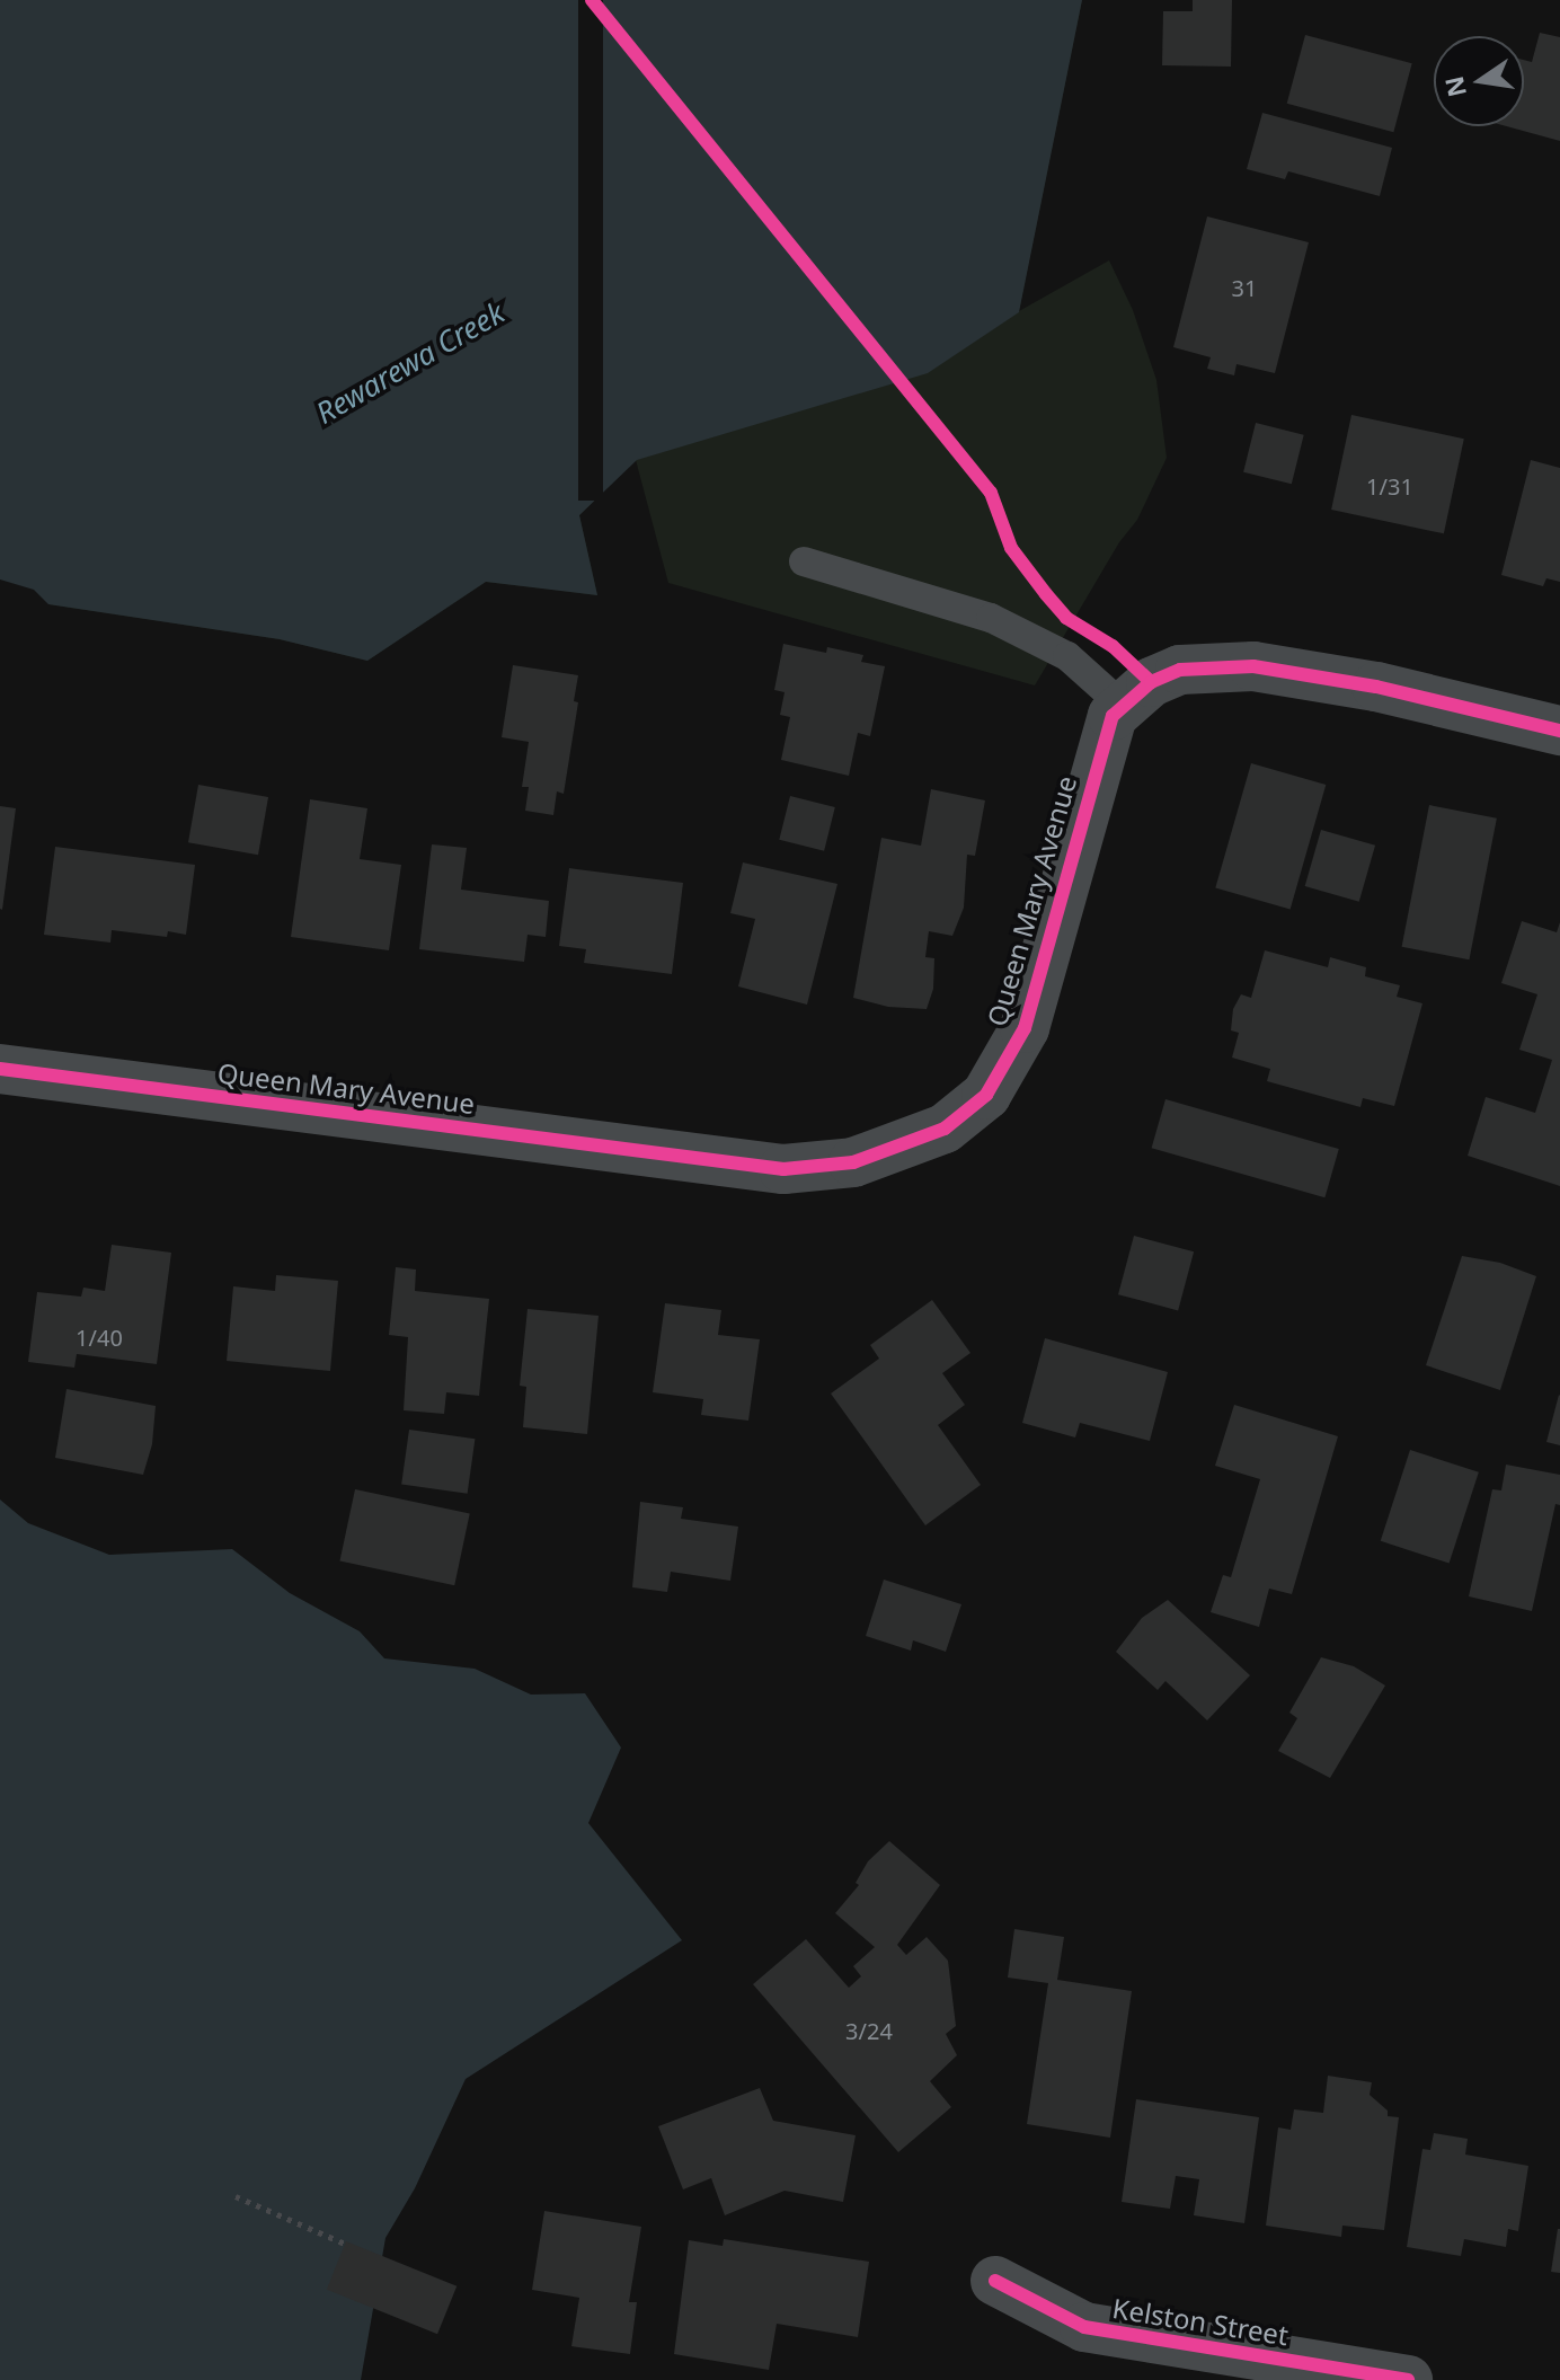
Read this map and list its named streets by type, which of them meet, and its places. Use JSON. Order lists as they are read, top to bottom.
{
  "streets": {
    "street": ["Queen Mary Avenue", "Kelston Street"]
  },
  "water": ["Rewarewa Creek"],
  "house_numbers": [
    "31",
    "1/31",
    "1/40",
    "3/24"
  ],
  "north": "left"
}
